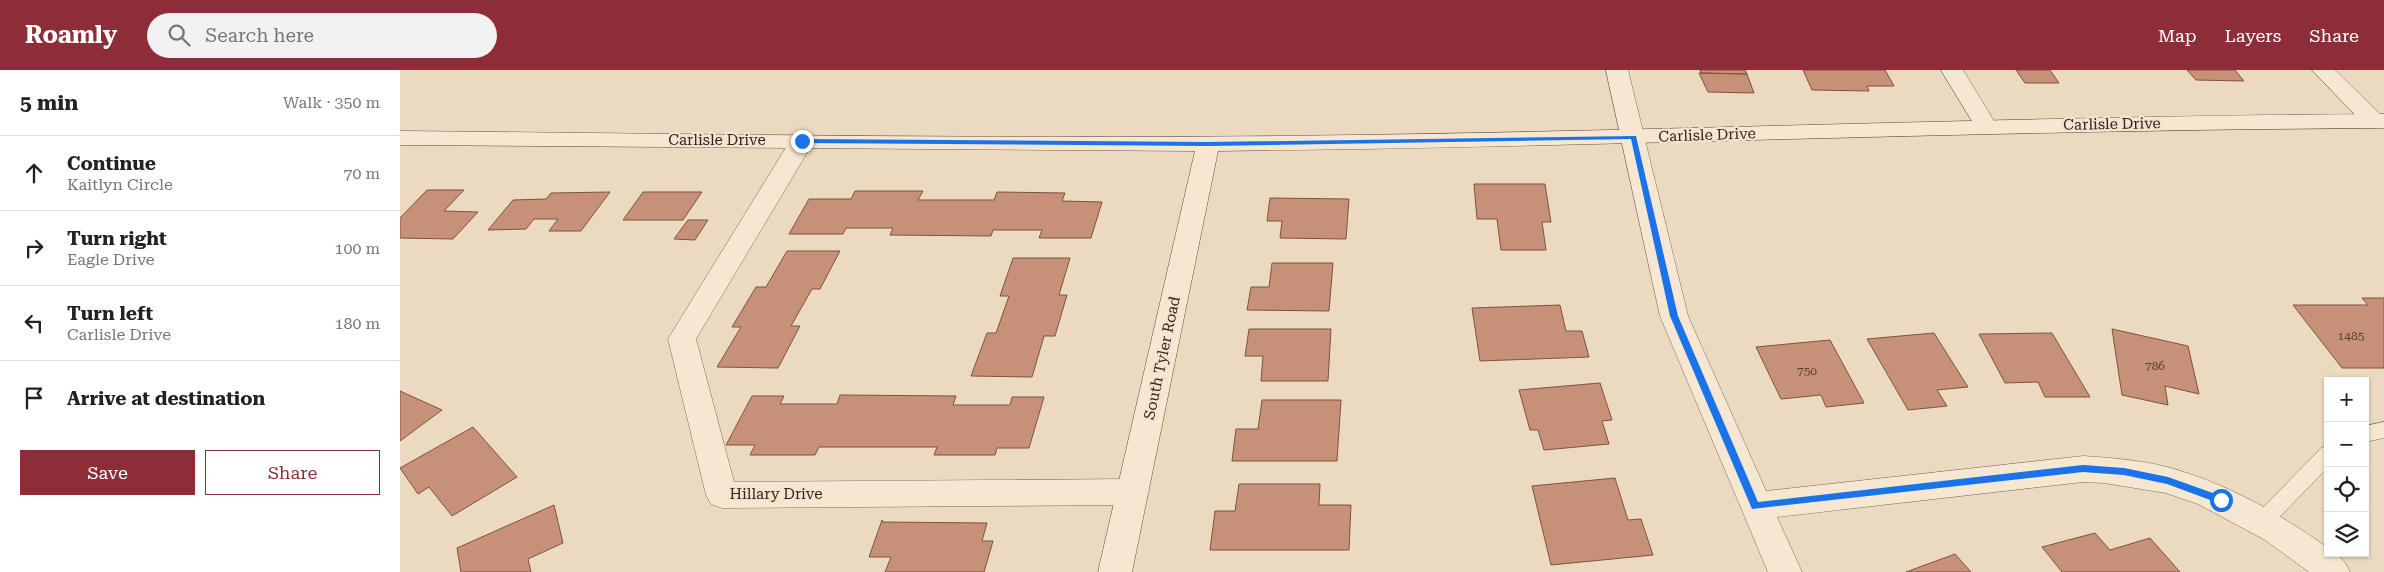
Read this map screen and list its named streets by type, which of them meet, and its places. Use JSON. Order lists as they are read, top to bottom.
{
  "streets": {
    "street": ["Carlisle Drive", "South Tyler Road", "Hillary Drive"]
  },
  "crossings": [
    ["Carlisle Drive", "South Tyler Road"],
    ["Carlisle Drive", "Hillary Drive"],
    ["South Tyler Road", "Hillary Drive"]
  ],
  "house_numbers": ["1485", "786", "750"],
  "page": {
    "header": "Roamly",
    "search": "Search here",
    "nav": ["Map", "Layers", "Share"],
    "heading": ["5 min", "Walk · 350 m"],
    "list": [
      ["Continue", "Kaitlyn Circle", "70 m"],
      ["Turn right", "Eagle Drive", "100 m"],
      ["Turn left", "Carlisle Drive", "180 m"],
      "Arrive at destination"
    ],
    "map_buttons": ["+", "−"],
    "buttons": ["Save", "Share"]
  }
}
